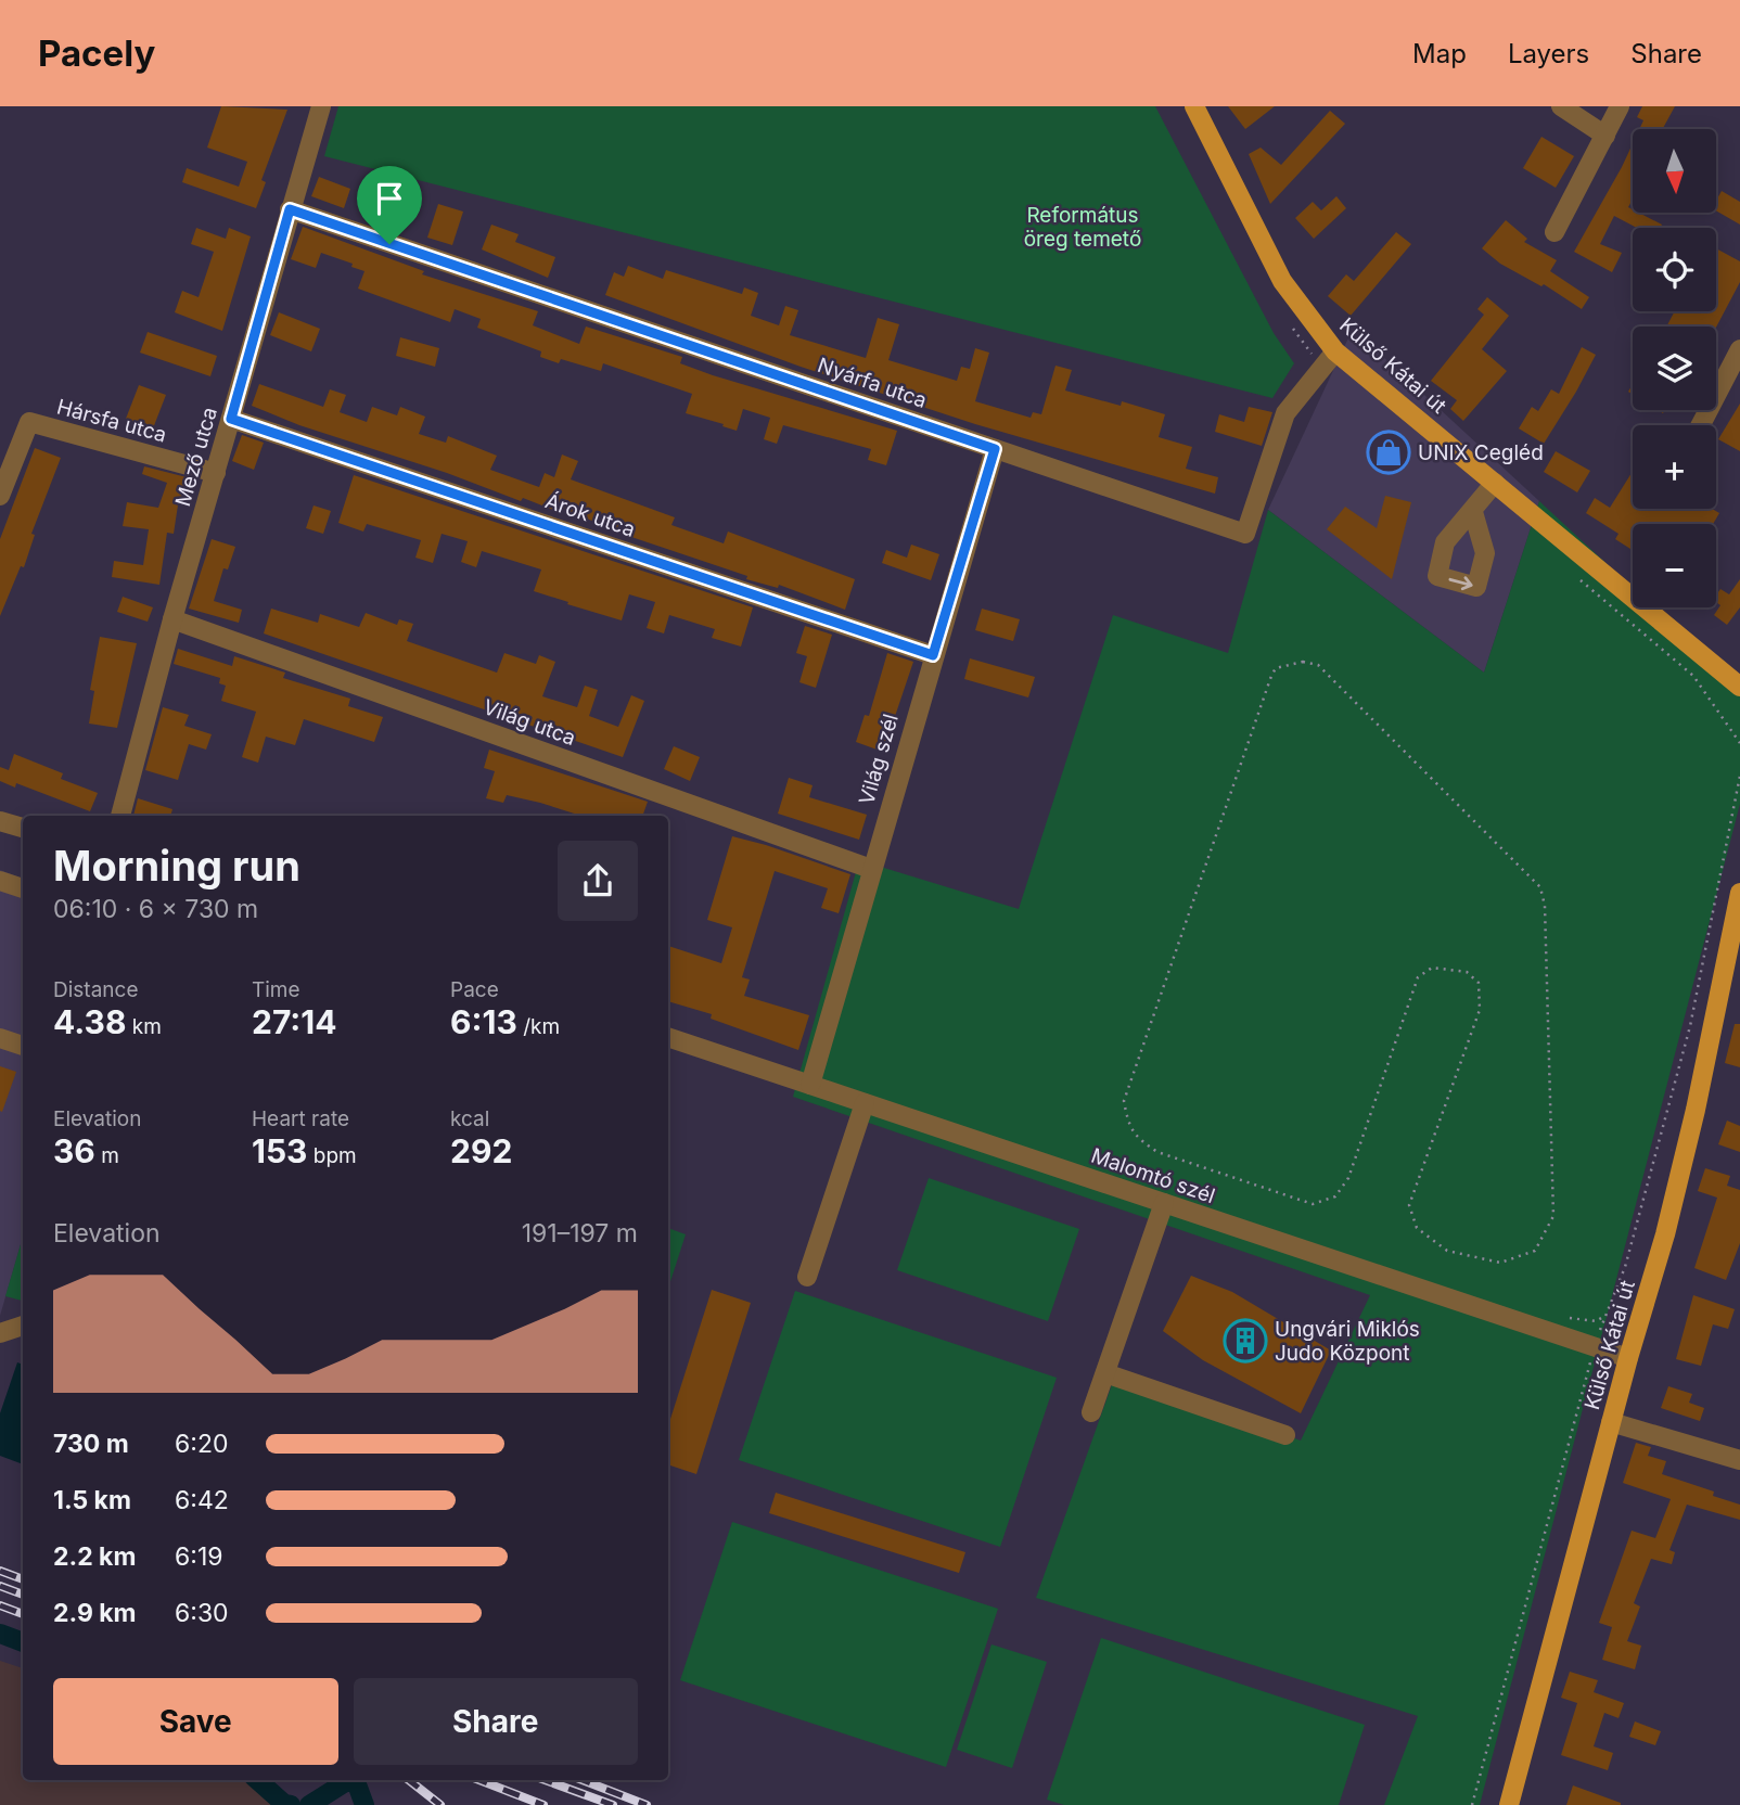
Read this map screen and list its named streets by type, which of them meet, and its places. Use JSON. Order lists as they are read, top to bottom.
{
  "streets": {
    "main road": ["Külső Kátai út"],
    "street": [
      "Nyárfa utca",
      "Hársfa utca",
      "Mező utca",
      "Árok utca",
      "Világ utca",
      "Világ szél",
      "Malomtó szél"
    ]
  },
  "crossings": [
    ["Külső Kátai út", "Nyárfa utca"],
    ["Külső Kátai út", "Malomtó szél"],
    ["Nyárfa utca", "Mező utca"],
    ["Nyárfa utca", "Világ szél"],
    ["Hársfa utca", "Mező utca"],
    ["Mező utca", "Árok utca"],
    ["Mező utca", "Világ utca"],
    ["Árok utca", "Világ szél"],
    ["Világ utca", "Világ szél"],
    ["Világ szél", "Malomtó szél"]
  ],
  "parks": ["Református öreg temető"],
  "places": {
    "shop": ["UNIX Cegléd"],
    "building": ["Ungvári Miklós Judo Központ"]
  },
  "north": "bottom",
  "page": {
    "header": "Pacely",
    "nav": ["Map", "Layers", "Share"],
    "map_buttons": ["+", "−"],
    "heading": ["Morning run", "06:10 · 6 × 730 m"],
    "stats": [
      ["Distance", "4.38 km"],
      ["Time", "27:14"],
      ["Pace", "6:13 /km"],
      ["Elevation", "36 m"],
      ["Heart rate", "153 bpm"],
      ["kcal", "292"]
    ],
    "chart": ["Elevation", "191–197 m"],
    "list": [
      {
        "name": "730 m",
        "note": "6:20"
      },
      {
        "name": "1.5 km",
        "note": "6:42"
      },
      {
        "name": "2.2 km",
        "note": "6:19"
      },
      {
        "name": "2.9 km",
        "note": "6:30"
      }
    ],
    "buttons": ["Save", "Share"]
  }
}
